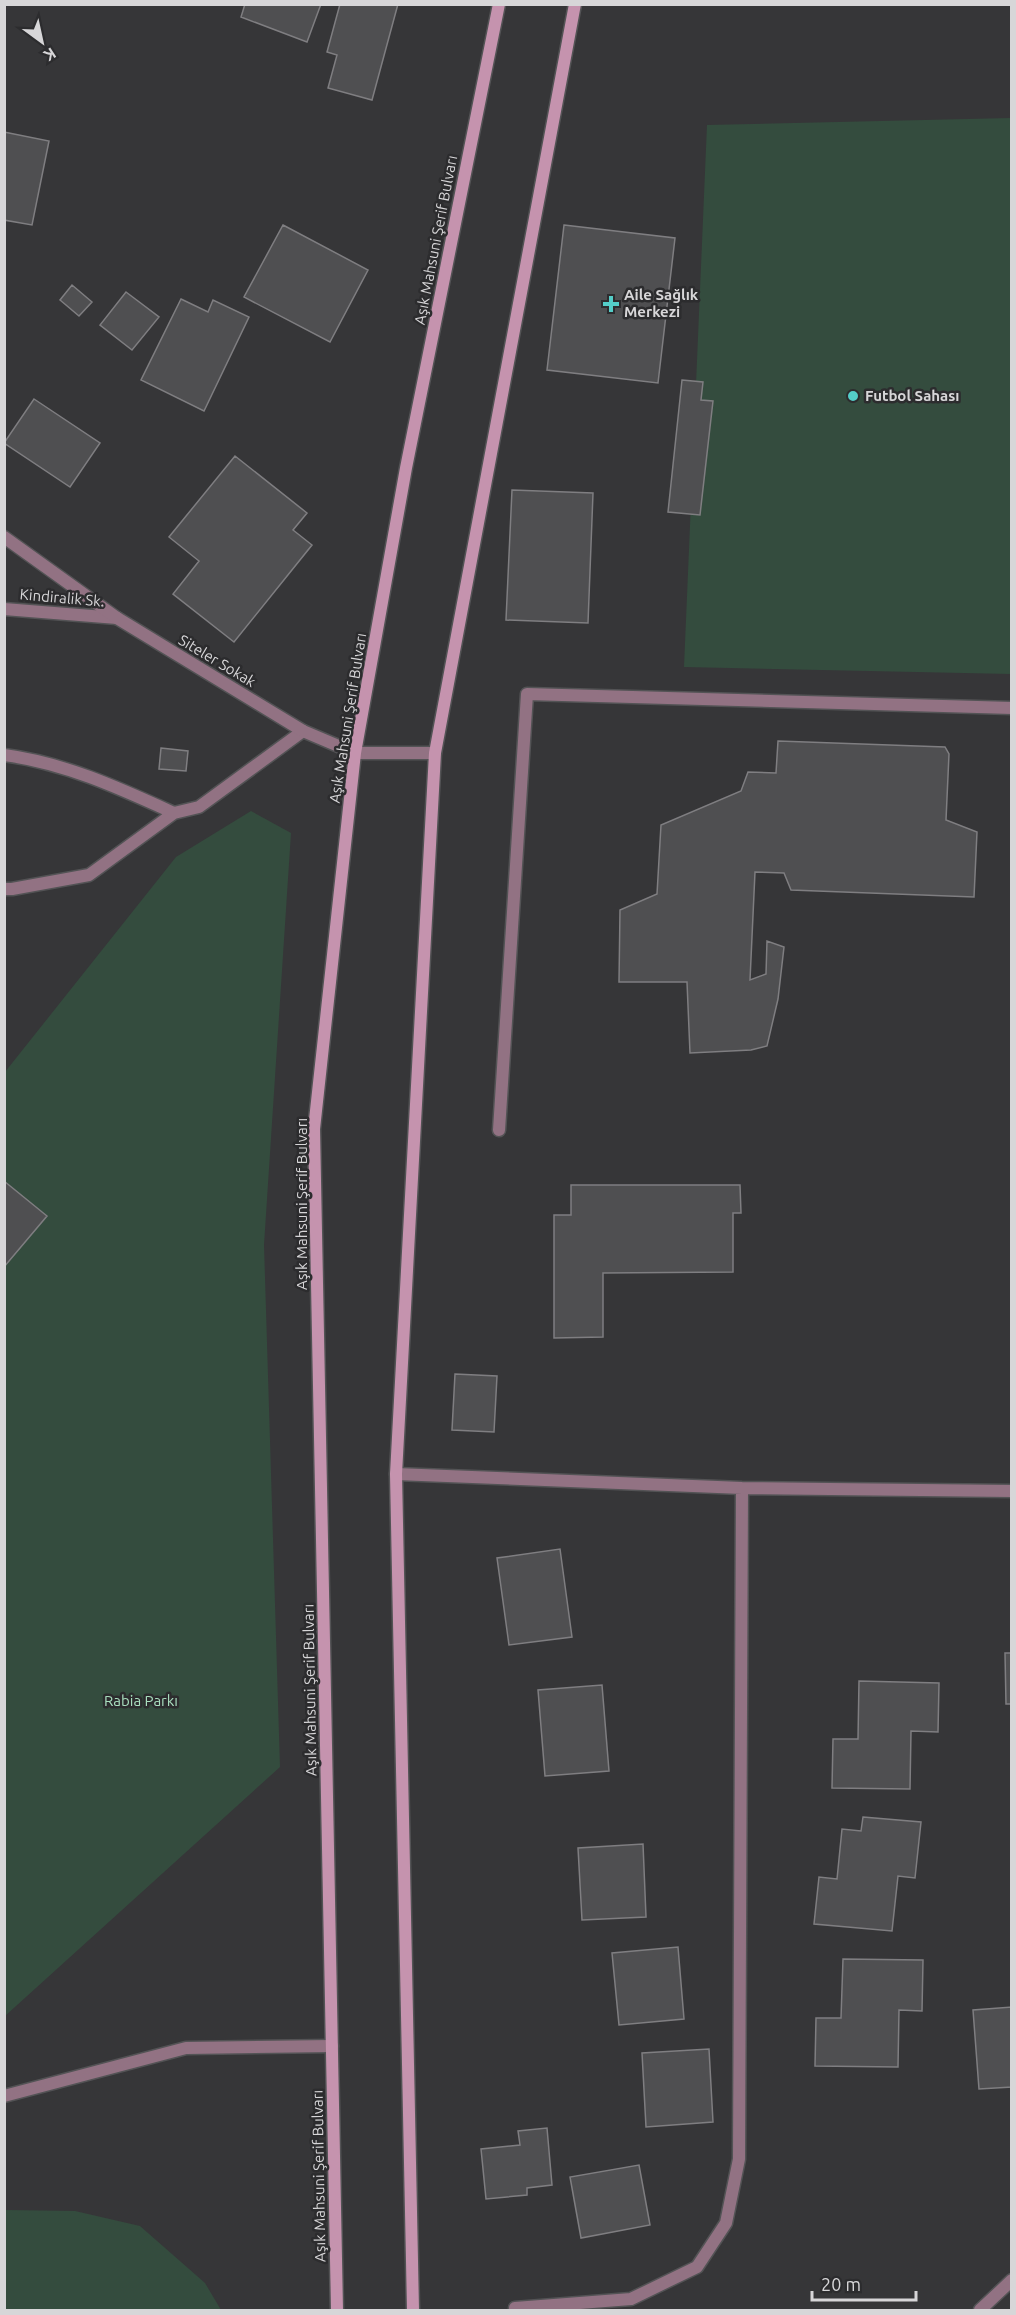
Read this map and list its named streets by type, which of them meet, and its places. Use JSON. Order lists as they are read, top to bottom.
{
  "streets": {
    "main road": ["Aşık Mahsuni Şerif Bulvarı"],
    "street": ["Kindiralik Sk.", "Siteler Sokak"]
  },
  "crossings": [
    ["Aşık Mahsuni Şerif Bulvarı", "Siteler Sokak"],
    ["Kindiralik Sk.", "Siteler Sokak"]
  ],
  "parks": ["Rabia Parkı"],
  "places": {
    "health": ["Aile Sağlık Merkezi"],
    "other": ["Futbol Sahası"]
  },
  "scale_bar": "20 m",
  "north": "bottom right"
}
